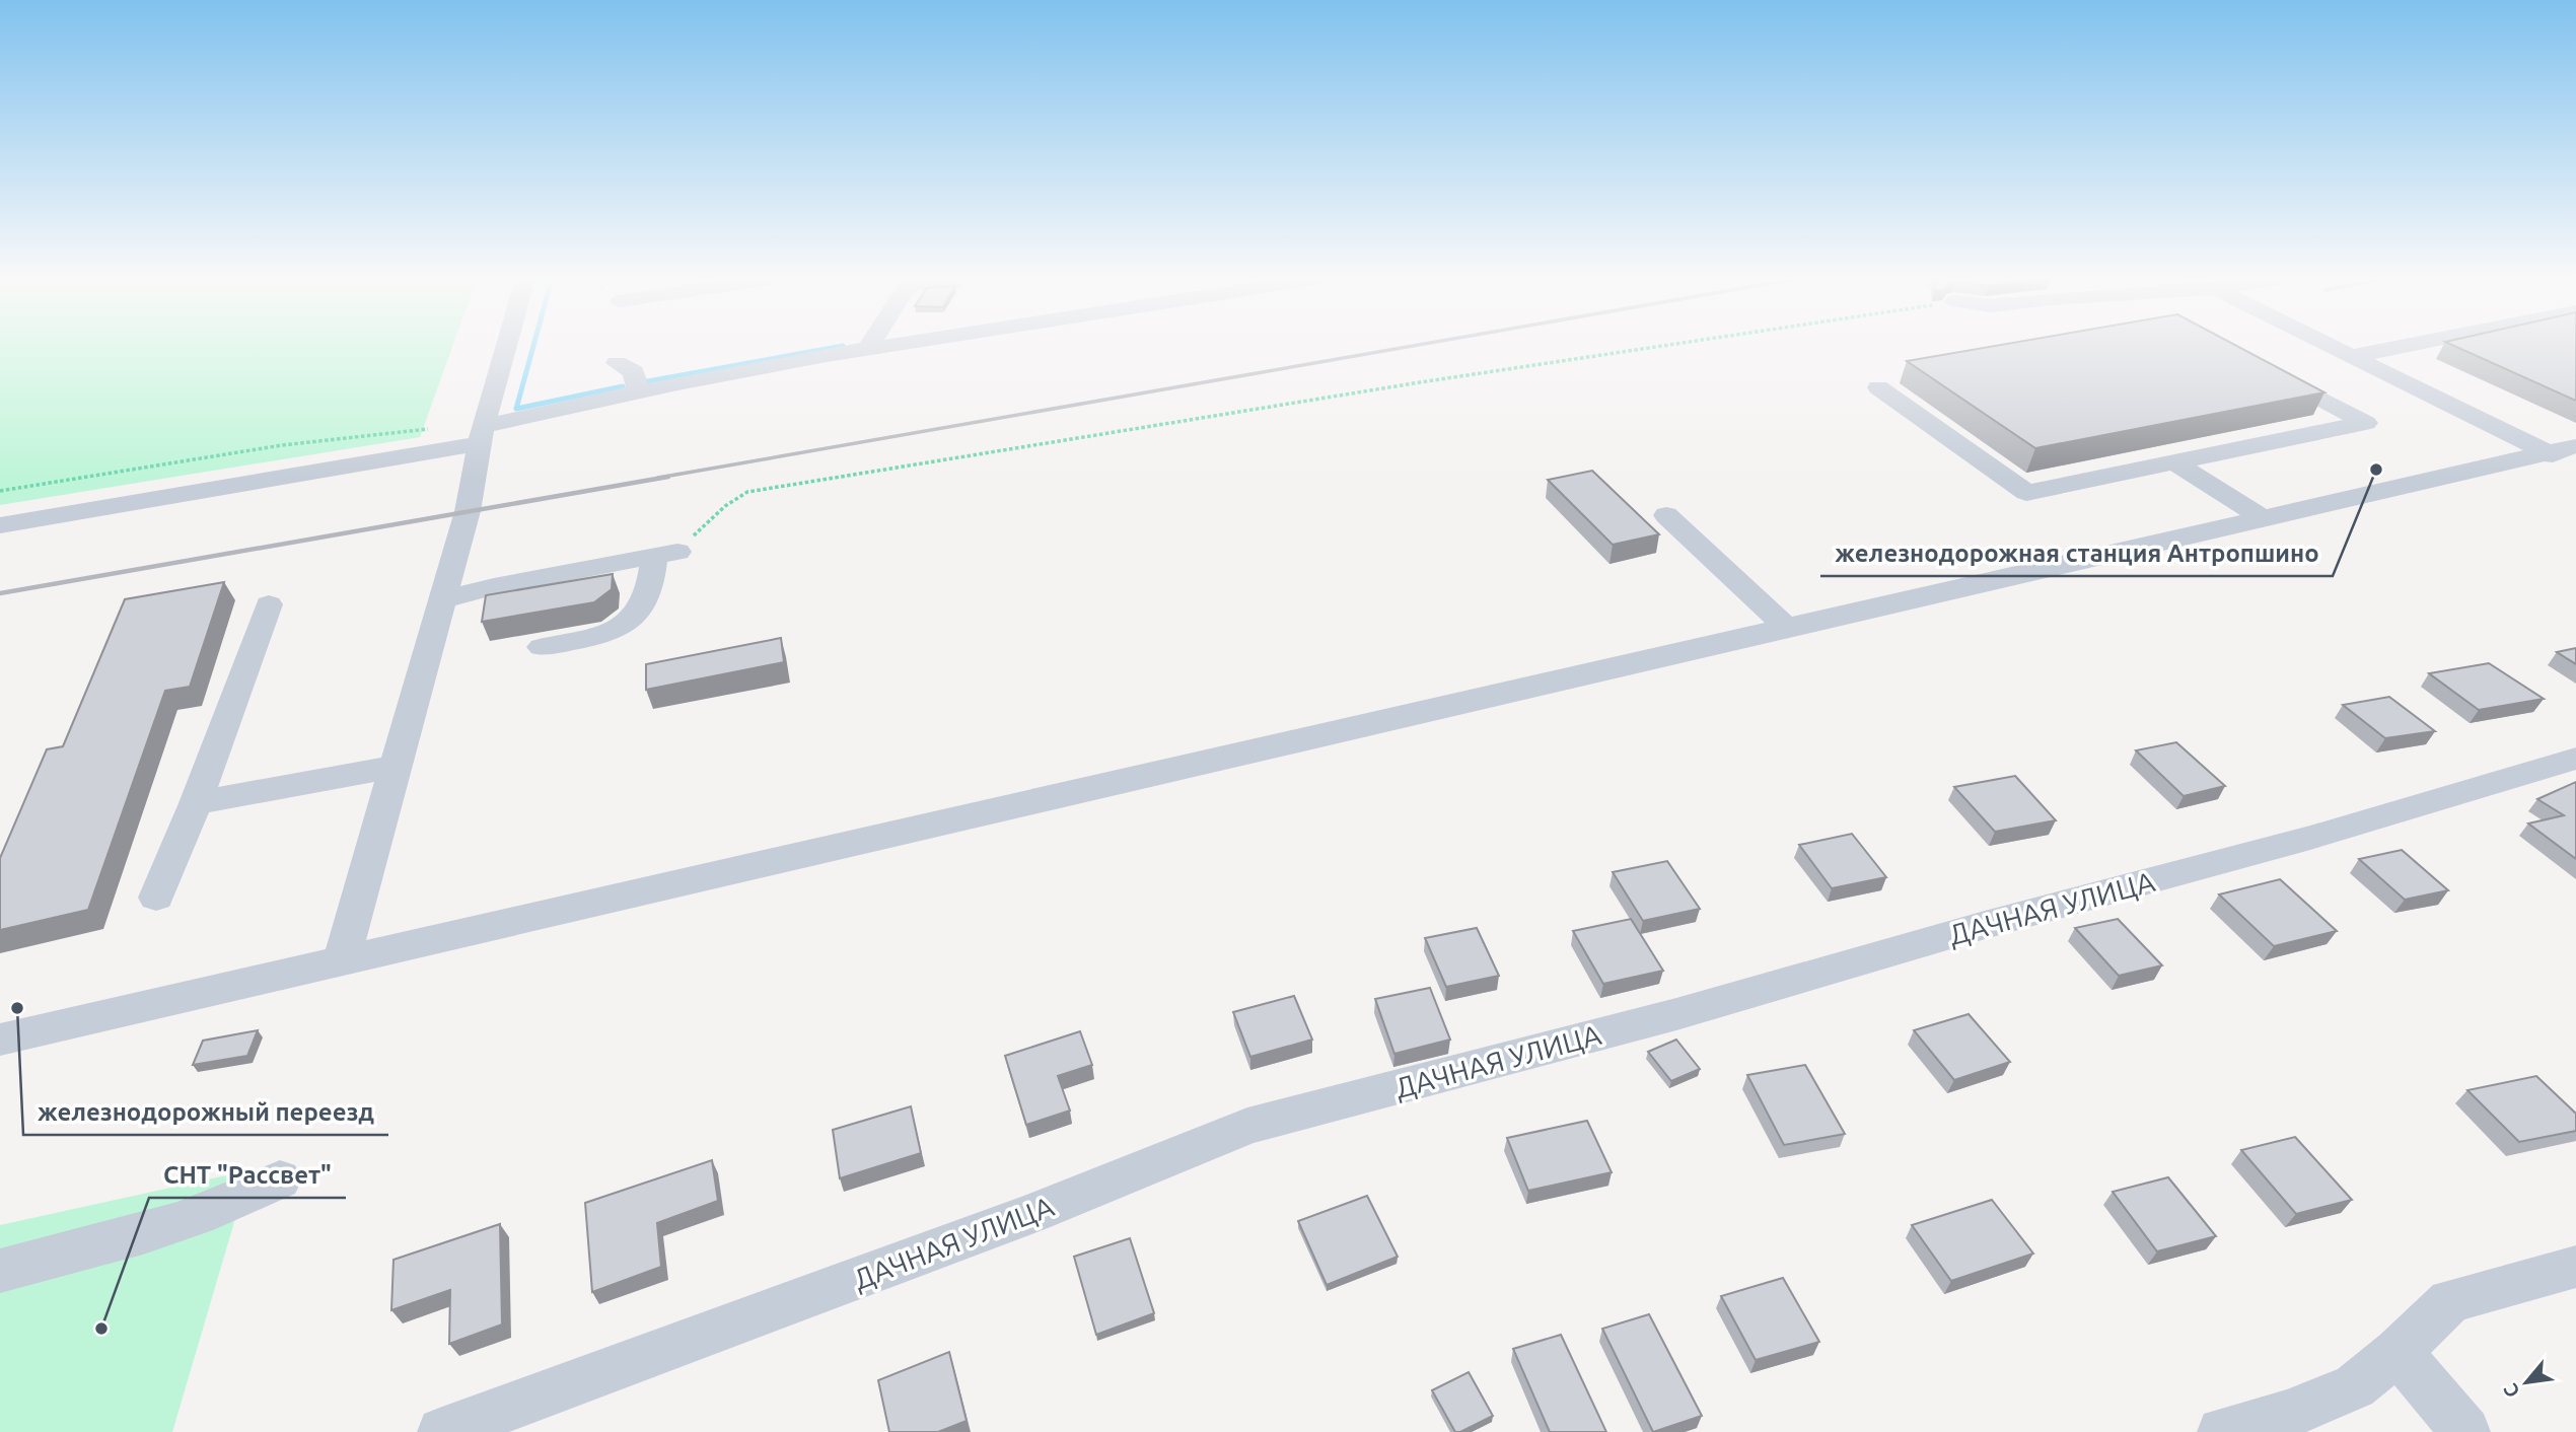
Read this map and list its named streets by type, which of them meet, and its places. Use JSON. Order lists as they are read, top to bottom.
{
  "streets": {
    "street": ["ДАЧНАЯ УЛИЦА"]
  },
  "places": ["железнодорожная станция Антропшино", "железнодорожный переезд", "СНТ \"Рассвет\""],
  "north": "bottom left"
}
